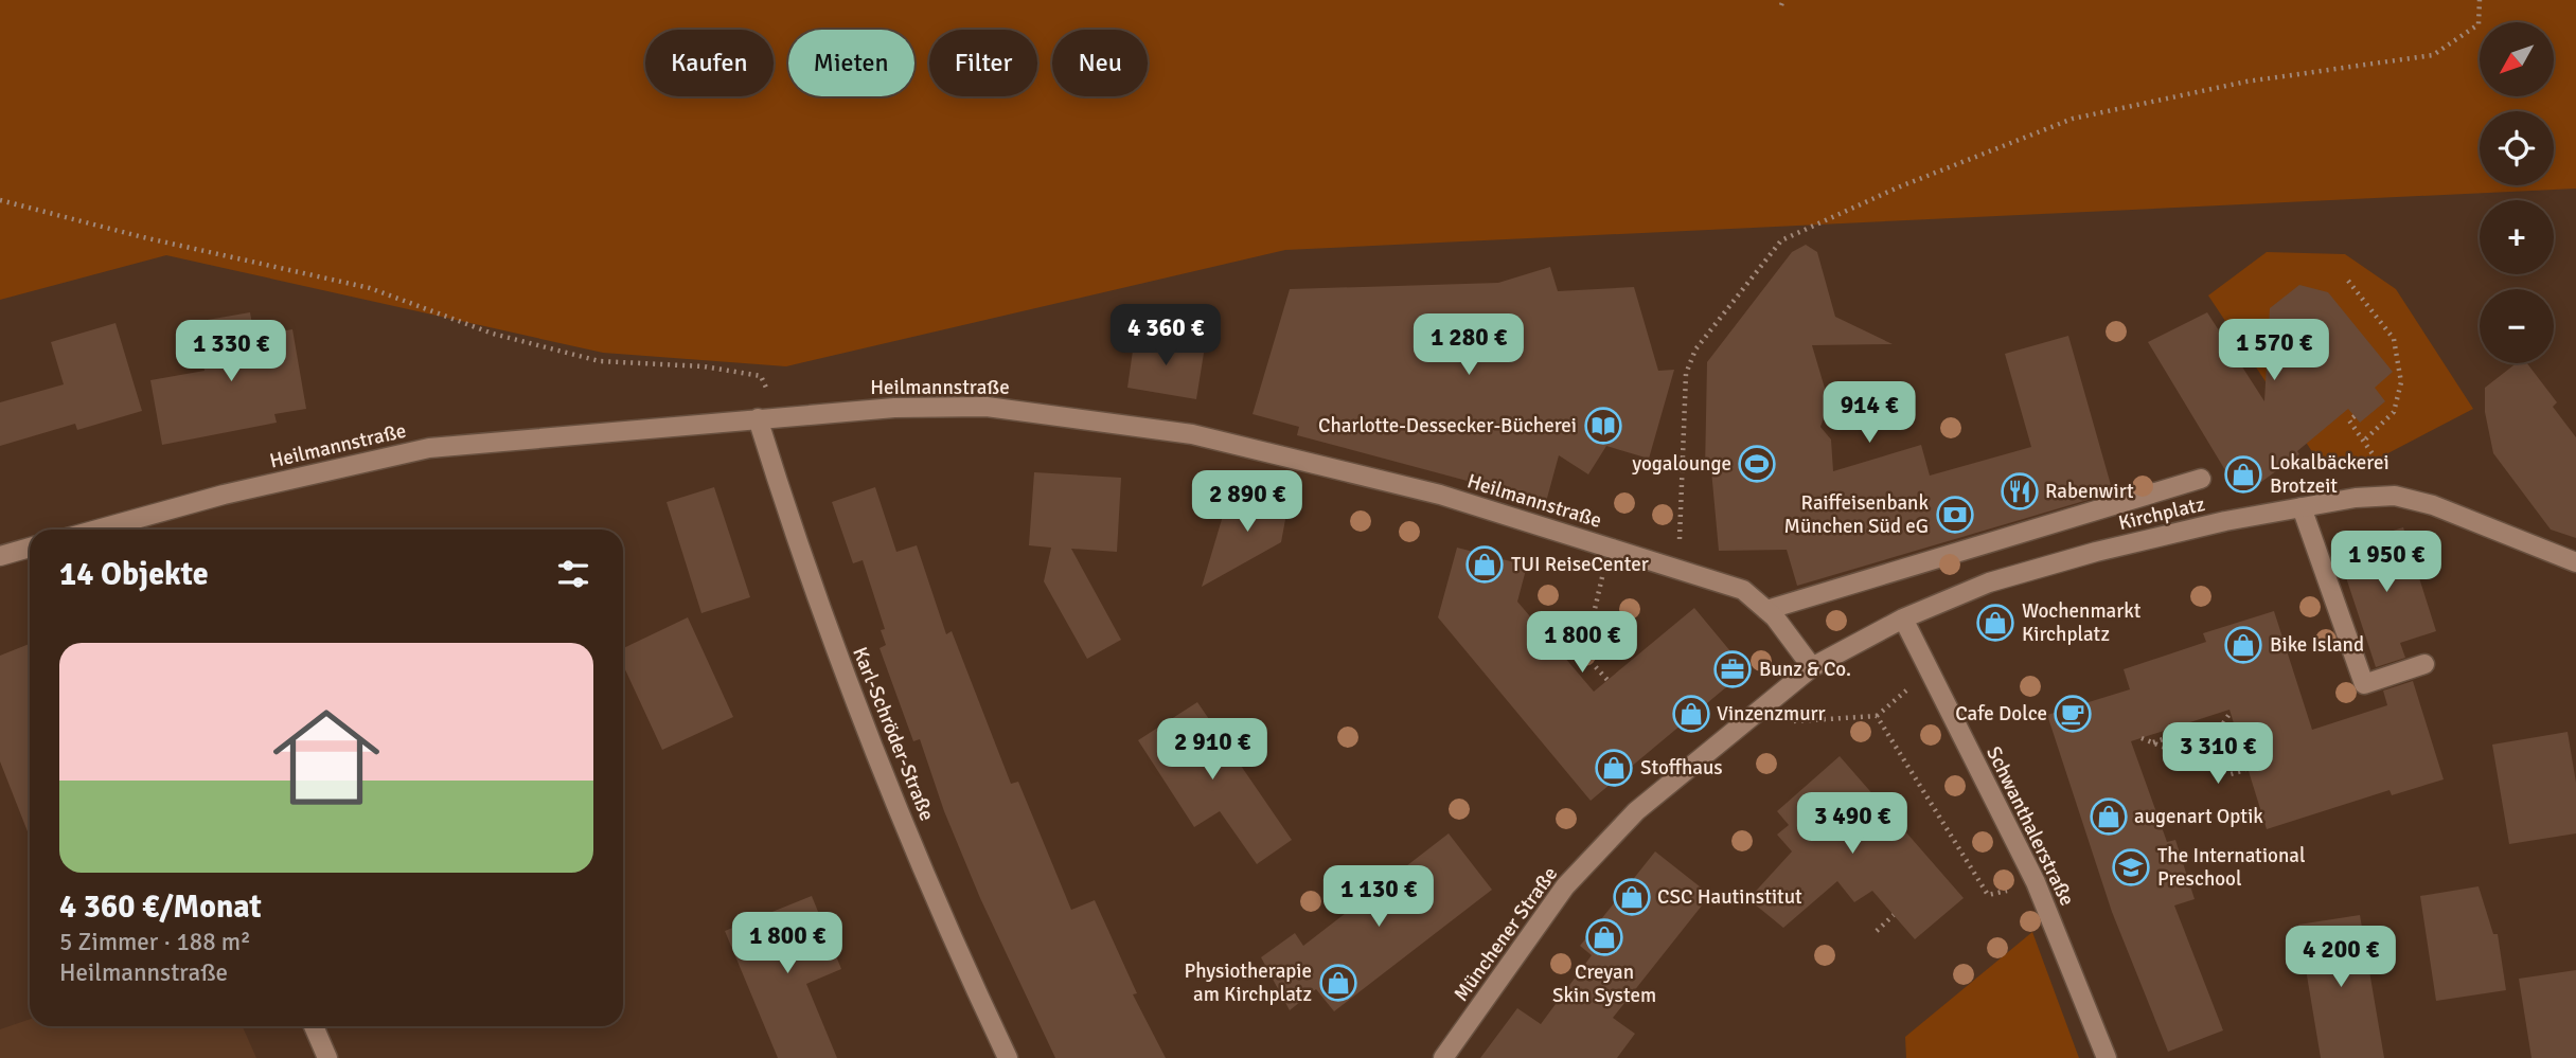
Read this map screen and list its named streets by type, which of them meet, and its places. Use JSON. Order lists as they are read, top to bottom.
{
  "streets": {
    "street": [
      "Heilmannstraße",
      "Kirchplatz",
      "Karl-Schröder-Straße",
      "Schwanthalerstraße",
      "Münchener Straße"
    ]
  },
  "crossings": [
    ["Heilmannstraße", "Kirchplatz"],
    ["Heilmannstraße", "Karl-Schröder-Straße"],
    ["Heilmannstraße", "Münchener Straße"],
    ["Kirchplatz", "Schwanthalerstraße"],
    ["Kirchplatz", "Münchener Straße"]
  ],
  "places": {
    "library": ["Charlotte-Dessecker-Bücherei"],
    "sports": ["yogalounge"],
    "shop": [
      "Lokalbäckerei Brotzeit",
      "TUI ReiseCenter",
      "Wochenmarkt Kirchplatz",
      "Bike Island",
      "Vinzenzmurr",
      "Stoffhaus",
      "augenart Optik",
      "CSC Hautinstitut",
      "Creyan Skin System",
      "Physiotherapie am Kirchplatz"
    ],
    "restaurant": ["Rabenwirt"],
    "bank": ["Raiffeisenbank München Süd eG"],
    "office": ["Bunz & Co."],
    "cafe": ["Cafe Dolce"],
    "school or university": ["The International Preschool"]
  },
  "north": "bottom left",
  "page": {
    "map_buttons": ["+", "−"],
    "chip": [
      "Kaufen",
      "Mieten",
      "Filter",
      "Neu"
    ],
    "price": [
      "4 360 €",
      "1 280 €",
      "1 570 €",
      "1 330 €",
      "914 €",
      "2 890 €",
      "1 950 €",
      "1 800 €",
      "2 910 €",
      "3 310 €",
      "3 490 €",
      "1 130 €",
      "1 800 €",
      "4 200 €"
    ],
    "heading": "14 Objekte",
    "list": [
      {
        "name": "4 360 €/Monat",
        "note": "5 Zimmer · 188 m² · Heilmannstraße"
      }
    ]
  }
}
